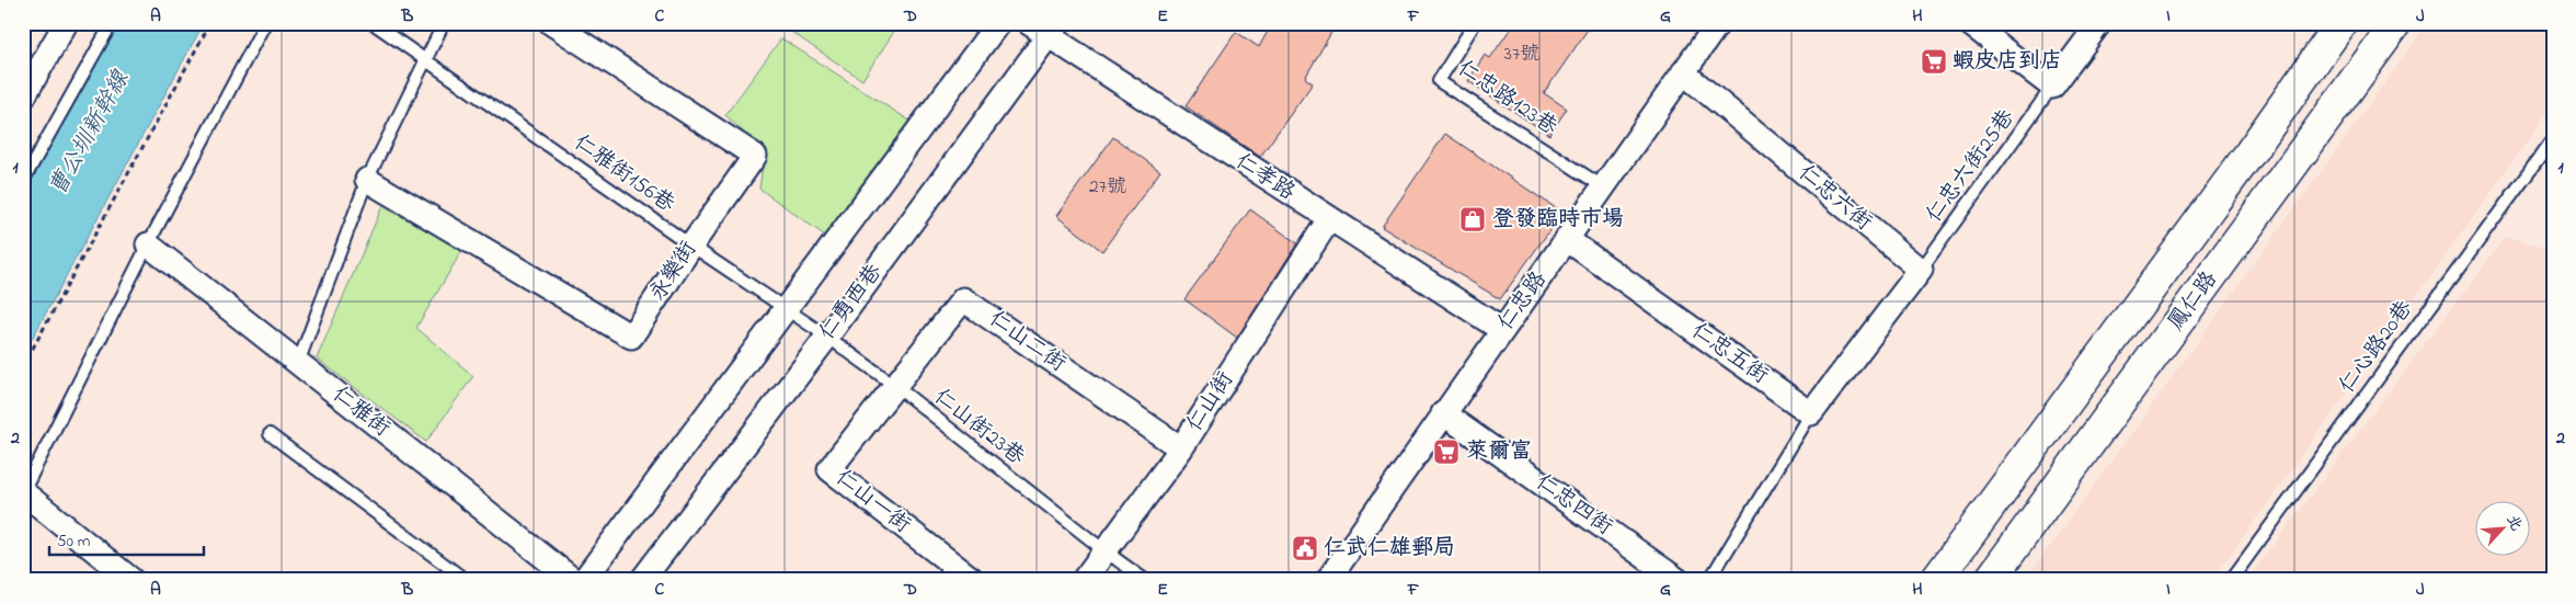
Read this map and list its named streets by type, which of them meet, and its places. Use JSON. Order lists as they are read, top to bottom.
{
  "streets": {
    "main road": ["鳳仁路"],
    "street": [
      "仁孝路",
      "仁忠六街",
      "永樂街",
      "仁忠路",
      "仁勇西巷",
      "仁山二街",
      "仁忠五街",
      "仁山街",
      "仁雅街",
      "仁山一街",
      "仁忠四街"
    ],
    "lane": [
      "仁忠路123巷",
      "仁忠六街25巷",
      "仁雅街156巷",
      "仁心路20巷",
      "仁山街23巷"
    ]
  },
  "crossings": [
    ["仁忠路123巷", "仁忠路"],
    ["仁忠六街25巷", "仁忠六街"],
    ["仁雅街156巷", "永樂街"],
    ["仁雅街156巷", "仁勇西巷"],
    ["仁雅街156巷", "仁山街23巷"],
    ["仁孝路", "仁忠路"],
    ["仁孝路", "仁勇西巷"],
    ["仁孝路", "仁山街"],
    ["仁忠六街", "仁忠路"],
    ["仁忠路", "仁忠五街"],
    ["仁忠路", "仁忠四街"],
    ["仁勇西巷", "仁山街23巷"],
    ["仁山二街", "仁山街"],
    ["仁山二街", "仁山街23巷"],
    ["仁山二街", "仁山一街"],
    ["仁山街", "仁山街23巷"],
    ["仁山街23巷", "仁山一街"]
  ],
  "water": ["曹公圳新幹線"],
  "places": {
    "supermarket": ["蝦皮店到店", "萊爾富"],
    "shop": ["登發臨時市場"],
    "public building": ["仁武仁雄郵局"]
  },
  "house_numbers": ["37號", "27號"],
  "scale_bar": "50 m",
  "north": "top right",
  "grid": {
    "columns": [
      "A",
      "B",
      "C",
      "D",
      "E",
      "F",
      "G",
      "H",
      "I",
      "J"
    ],
    "rows": ["1", "2"]
  }
}
